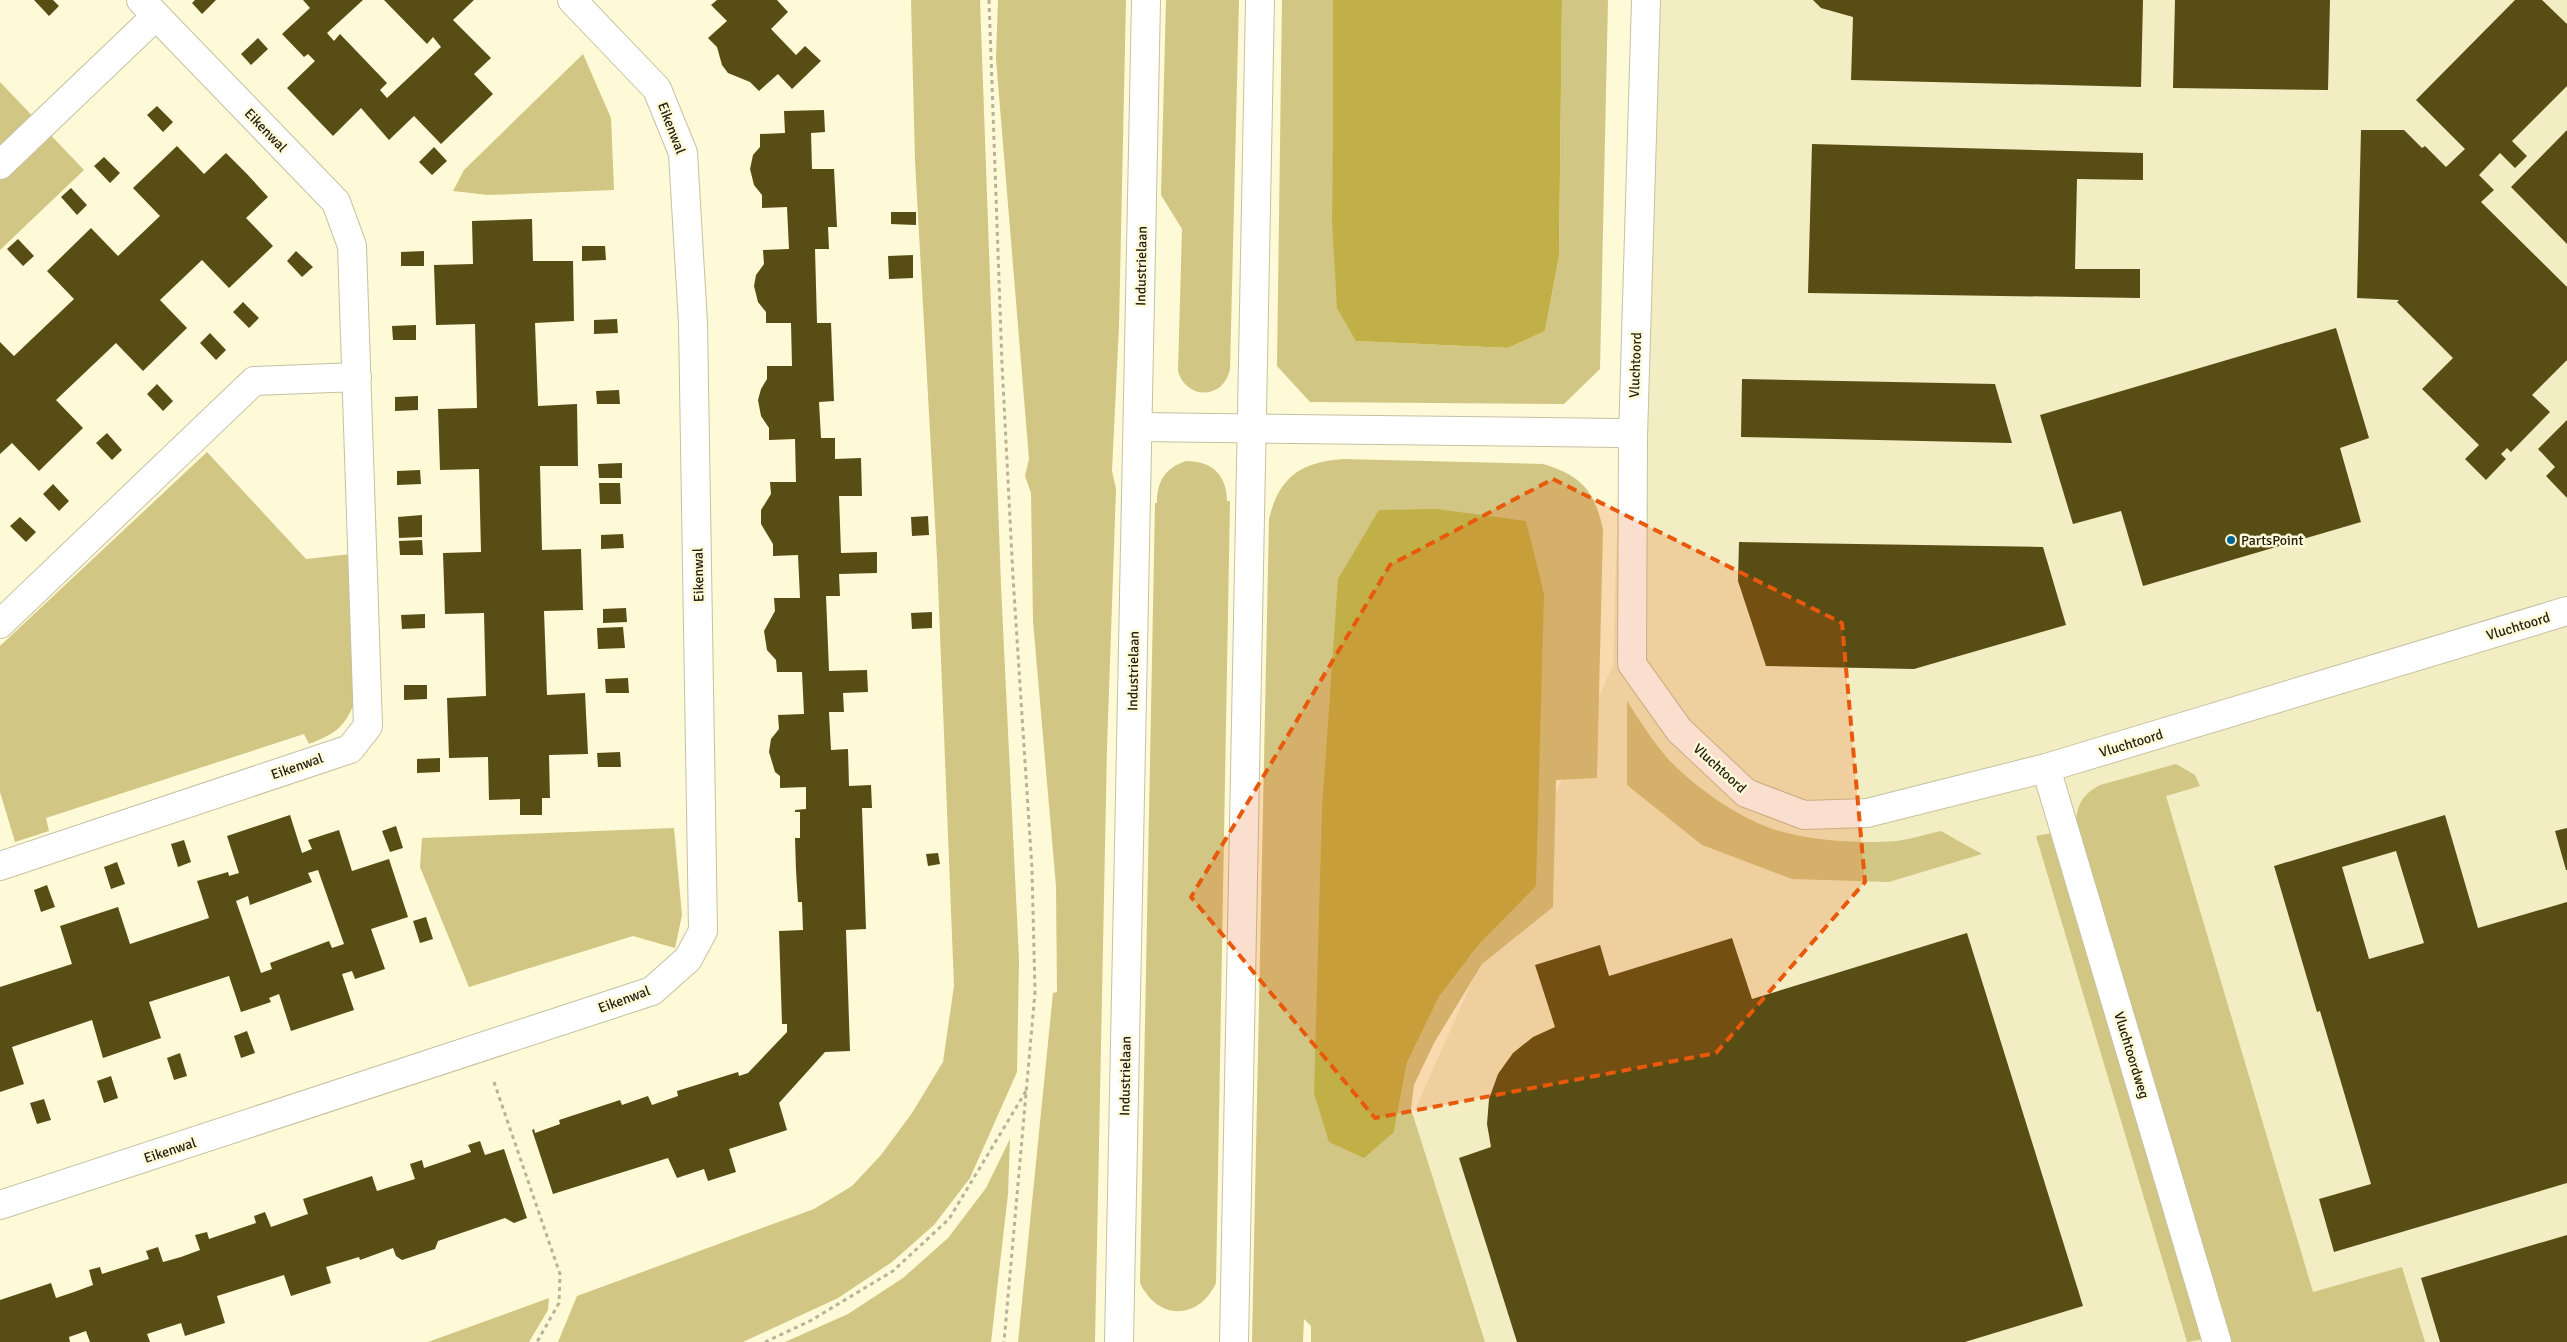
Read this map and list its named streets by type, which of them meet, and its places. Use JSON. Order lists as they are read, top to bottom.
{
  "streets": {
    "street": [
      "Eikenwal",
      "Industrielaan",
      "Vluchtoord",
      "Vluchtoordweg"
    ]
  },
  "crossings": [
    ["Vluchtoord", "Vluchtoordweg"]
  ],
  "places": ["PartsPoint"]
}
